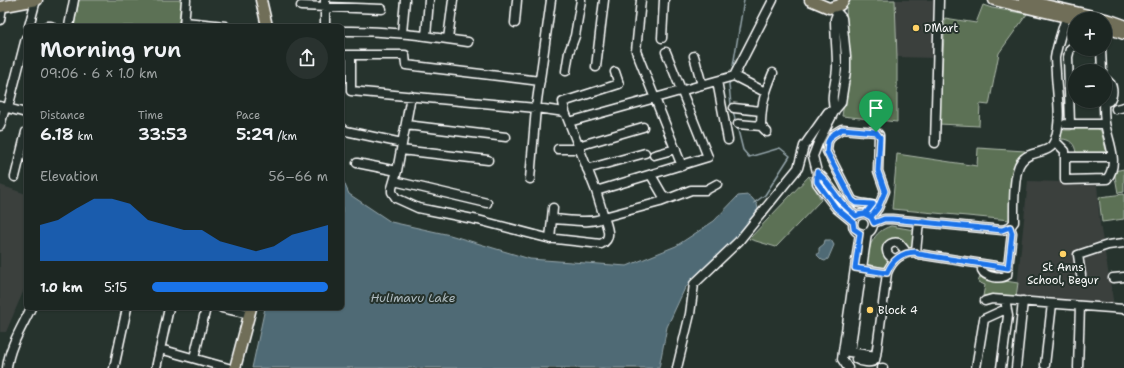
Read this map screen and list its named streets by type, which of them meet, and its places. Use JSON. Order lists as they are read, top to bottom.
{
  "water": ["Hulimavu Lake"],
  "places": ["DMart", "St Anns School, Begur", "Block 4"],
  "page": {
    "map_buttons": ["+", "−"],
    "heading": ["Morning run", "09:06 · 6 × 1.0 km"],
    "stats": [
      ["Distance", "6.18 km"],
      ["Time", "33:53"],
      ["Pace", "5:29 /km"]
    ],
    "chart": ["Elevation", "56–66 m"],
    "list": [
      {
        "name": "1.0 km",
        "note": "5:15"
      }
    ]
  }
}
